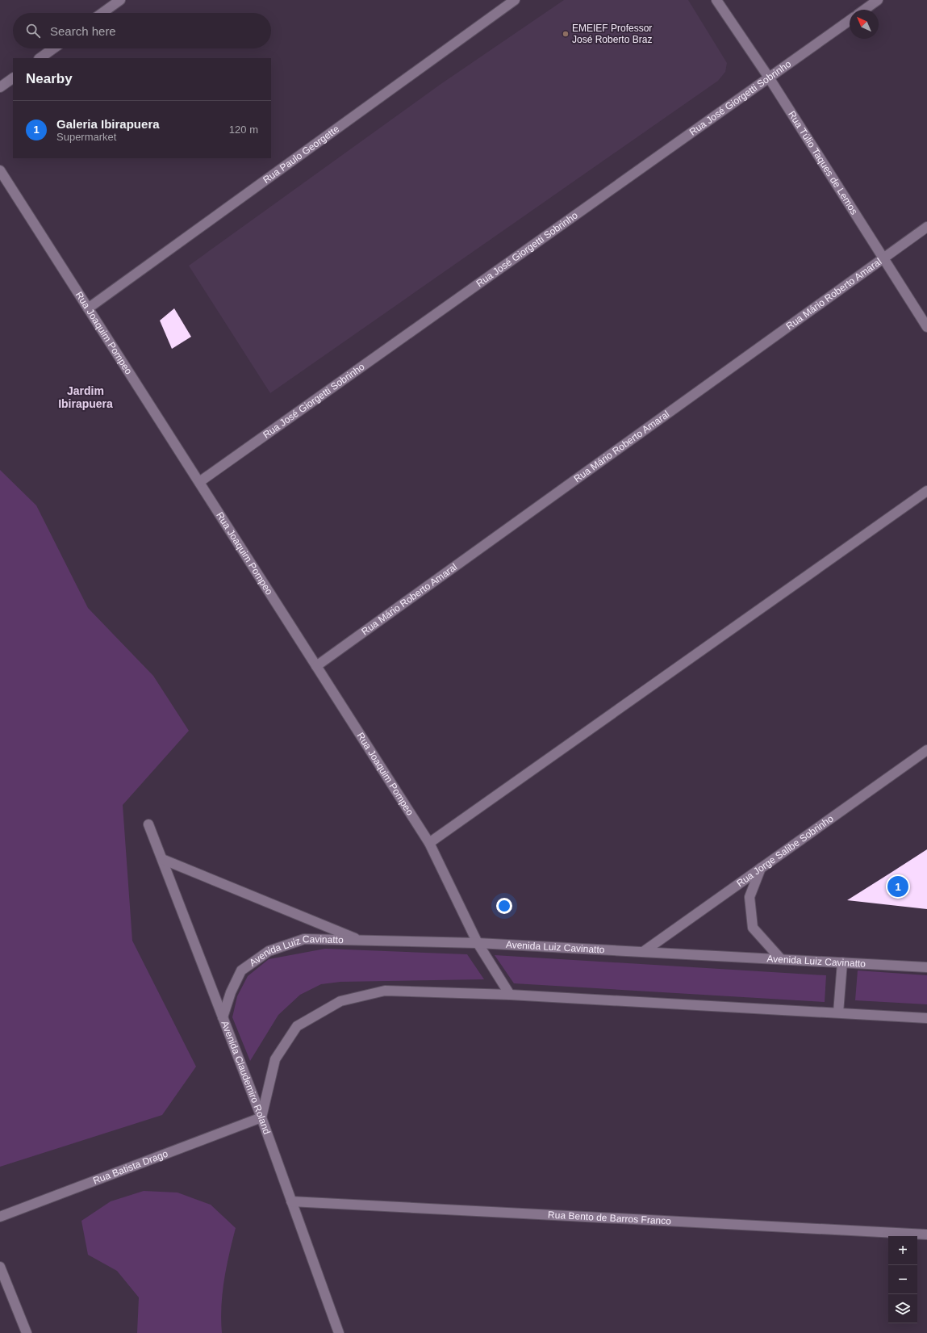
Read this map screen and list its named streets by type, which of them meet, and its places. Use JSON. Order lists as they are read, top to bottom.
{
  "streets": {
    "street": [
      "Rua José Giorgetti Sobrinho",
      "Rua Paulo Georgette",
      "Rua Túlio Taques de Lemos",
      "Rua Mário Roberto Amaral",
      "Rua Joaquim Pompeo",
      "Rua Jorge Salibe Sobrinho",
      "Avenida Luiz Cavinatto",
      "Avenida Claudemiro Roland",
      "Rua Batista Drago",
      "Rua Bento de Barros Franco"
    ]
  },
  "crossings": [
    ["Rua José Giorgetti Sobrinho", "Rua Túlio Taques de Lemos"],
    ["Rua José Giorgetti Sobrinho", "Rua Joaquim Pompeo"],
    ["Rua Paulo Georgette", "Rua Joaquim Pompeo"],
    ["Rua Túlio Taques de Lemos", "Rua Mário Roberto Amaral"],
    ["Rua Mário Roberto Amaral", "Rua Joaquim Pompeo"],
    ["Rua Joaquim Pompeo", "Avenida Luiz Cavinatto"],
    ["Rua Jorge Salibe Sobrinho", "Avenida Luiz Cavinatto"],
    ["Avenida Luiz Cavinatto", "Avenida Claudemiro Roland"],
    ["Avenida Claudemiro Roland", "Rua Batista Drago"],
    ["Avenida Claudemiro Roland", "Rua Bento de Barros Franco"]
  ],
  "districts": ["Jardim Ibirapuera"],
  "places": ["EMEIEF Professor José Roberto Braz"],
  "north": "top left",
  "page": {
    "search": "Search here",
    "heading": "Nearby",
    "list": [
      {
        "mark": "1",
        "name": "Galeria Ibirapuera",
        "note": "Supermarket",
        "value": "120 m"
      }
    ],
    "pins": "1",
    "map_buttons": ["+", "−"]
  }
}
